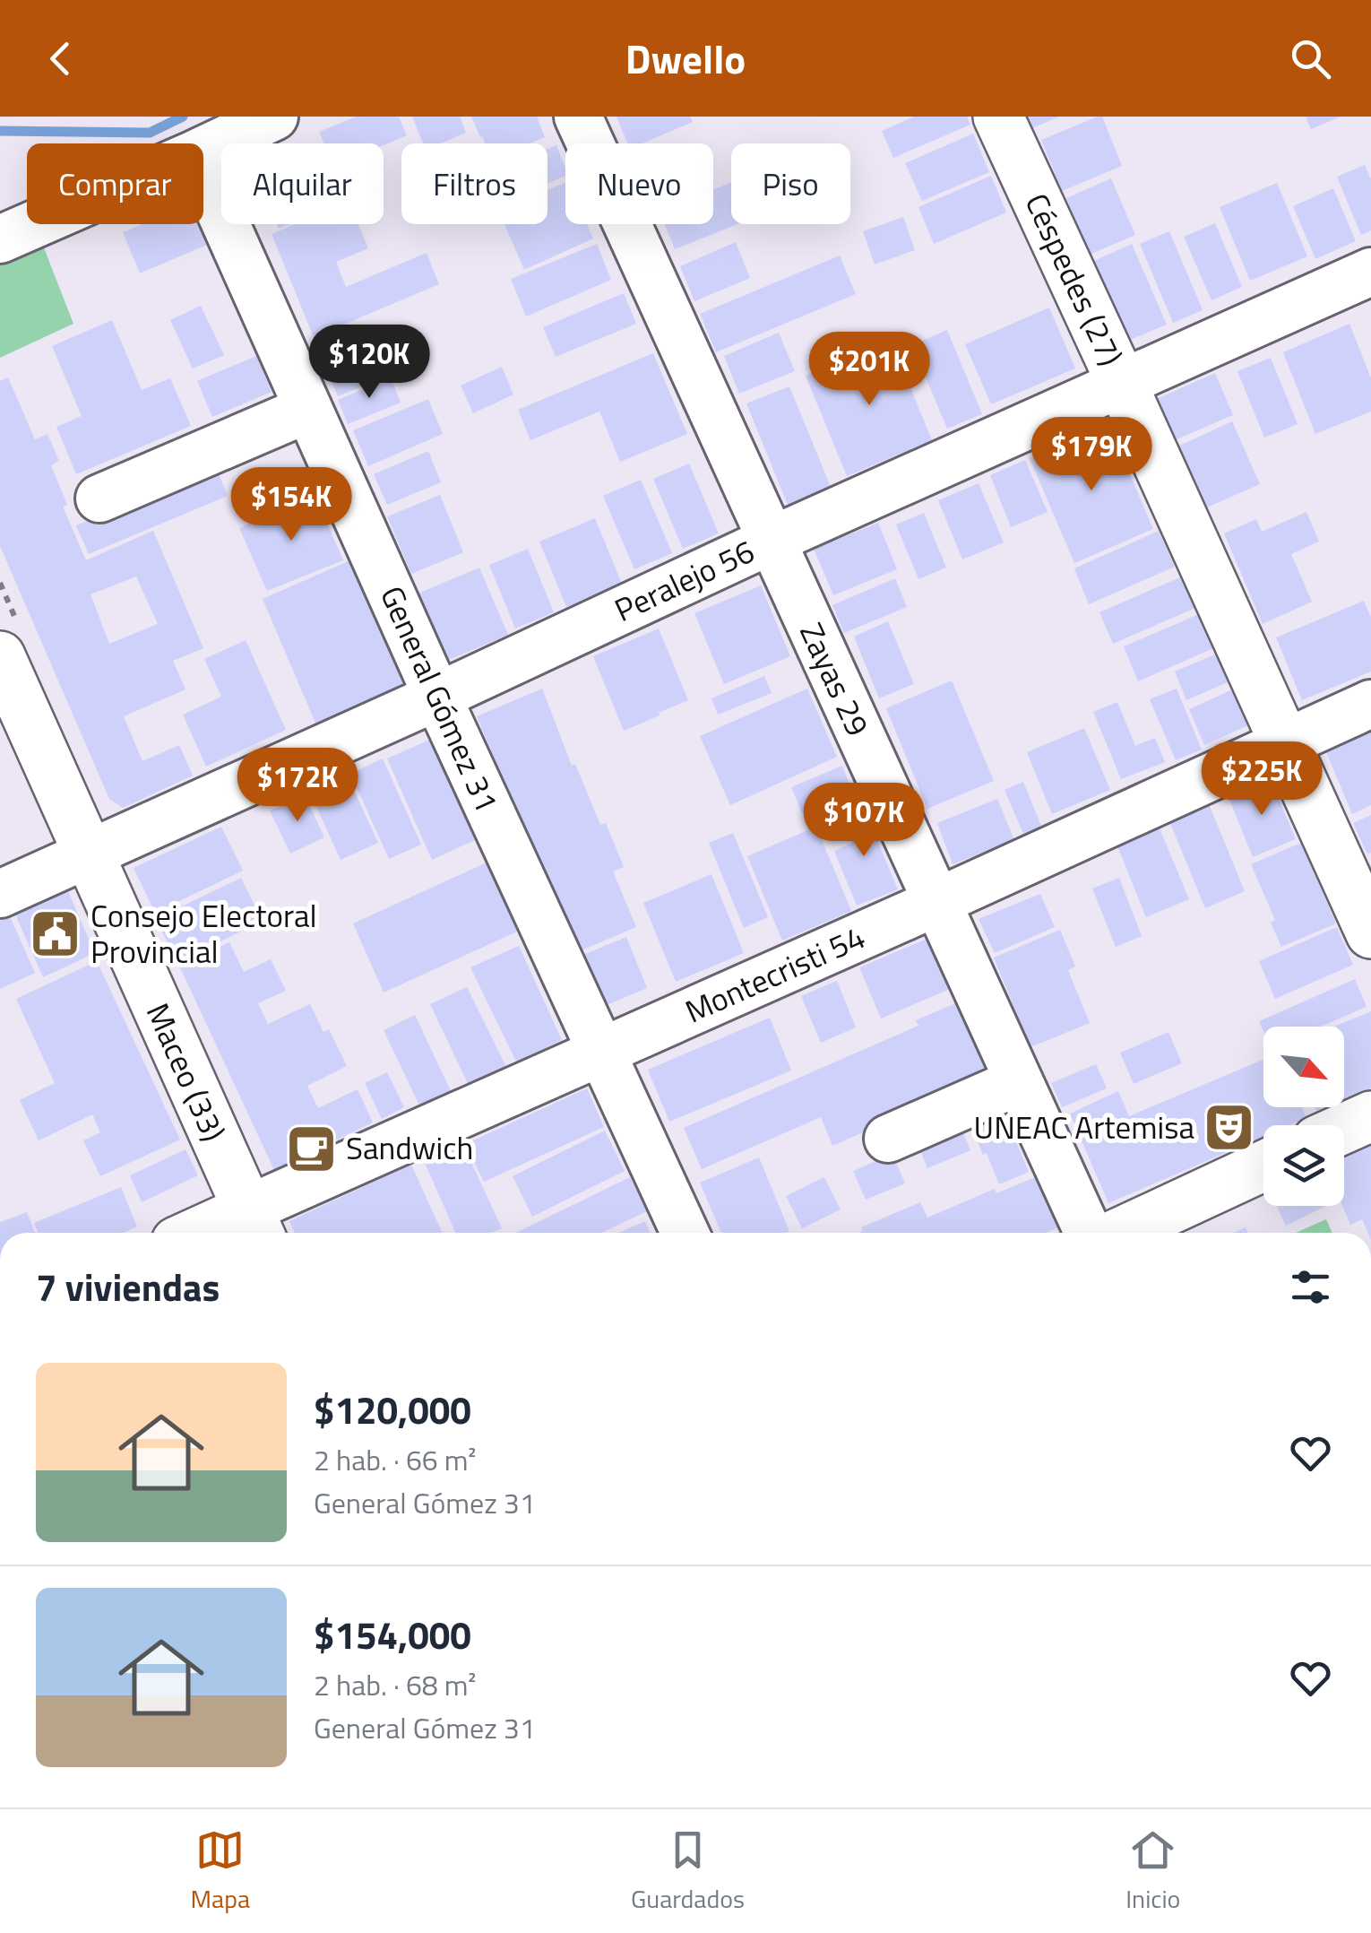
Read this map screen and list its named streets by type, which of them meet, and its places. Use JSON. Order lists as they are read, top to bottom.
{
  "streets": {
    "main road": ["Céspedes (27)", "Montecristi 54", "Maceo (33)"],
    "street": ["Peralejo 56", "Zayas 29", "General Gómez 31"]
  },
  "crossings": [
    ["Céspedes (27)", "Peralejo 56"],
    ["Céspedes (27)", "Montecristi 54"],
    ["Peralejo 56", "Zayas 29"],
    ["Peralejo 56", "General Gómez 31"],
    ["Peralejo 56", "Maceo (33)"],
    ["Zayas 29", "Montecristi 54"],
    ["General Gómez 31", "Montecristi 54"],
    ["Montecristi 54", "Maceo (33)"]
  ],
  "places": {
    "public building": ["Consejo Electoral Provincial"],
    "theatre": ["UNEAC Artemisa"],
    "cafe": ["Sandwich"]
  },
  "north": "bottom right",
  "page": {
    "header": "Dwello",
    "chip": [
      "Comprar",
      "Alquilar",
      "Filtros",
      "Nuevo",
      "Piso"
    ],
    "price": [
      "$120K",
      "$201K",
      "$179K",
      "$154K",
      "$225K",
      "$172K",
      "$107K"
    ],
    "heading": "7 viviendas",
    "list": [
      {
        "name": "$120,000",
        "note": "2 hab. · 66 m² · General Gómez 31"
      },
      {
        "name": "$154,000",
        "note": "2 hab. · 68 m² · General Gómez 31"
      }
    ],
    "tabs": ["Mapa", "Guardados", "Inicio"]
  }
}
